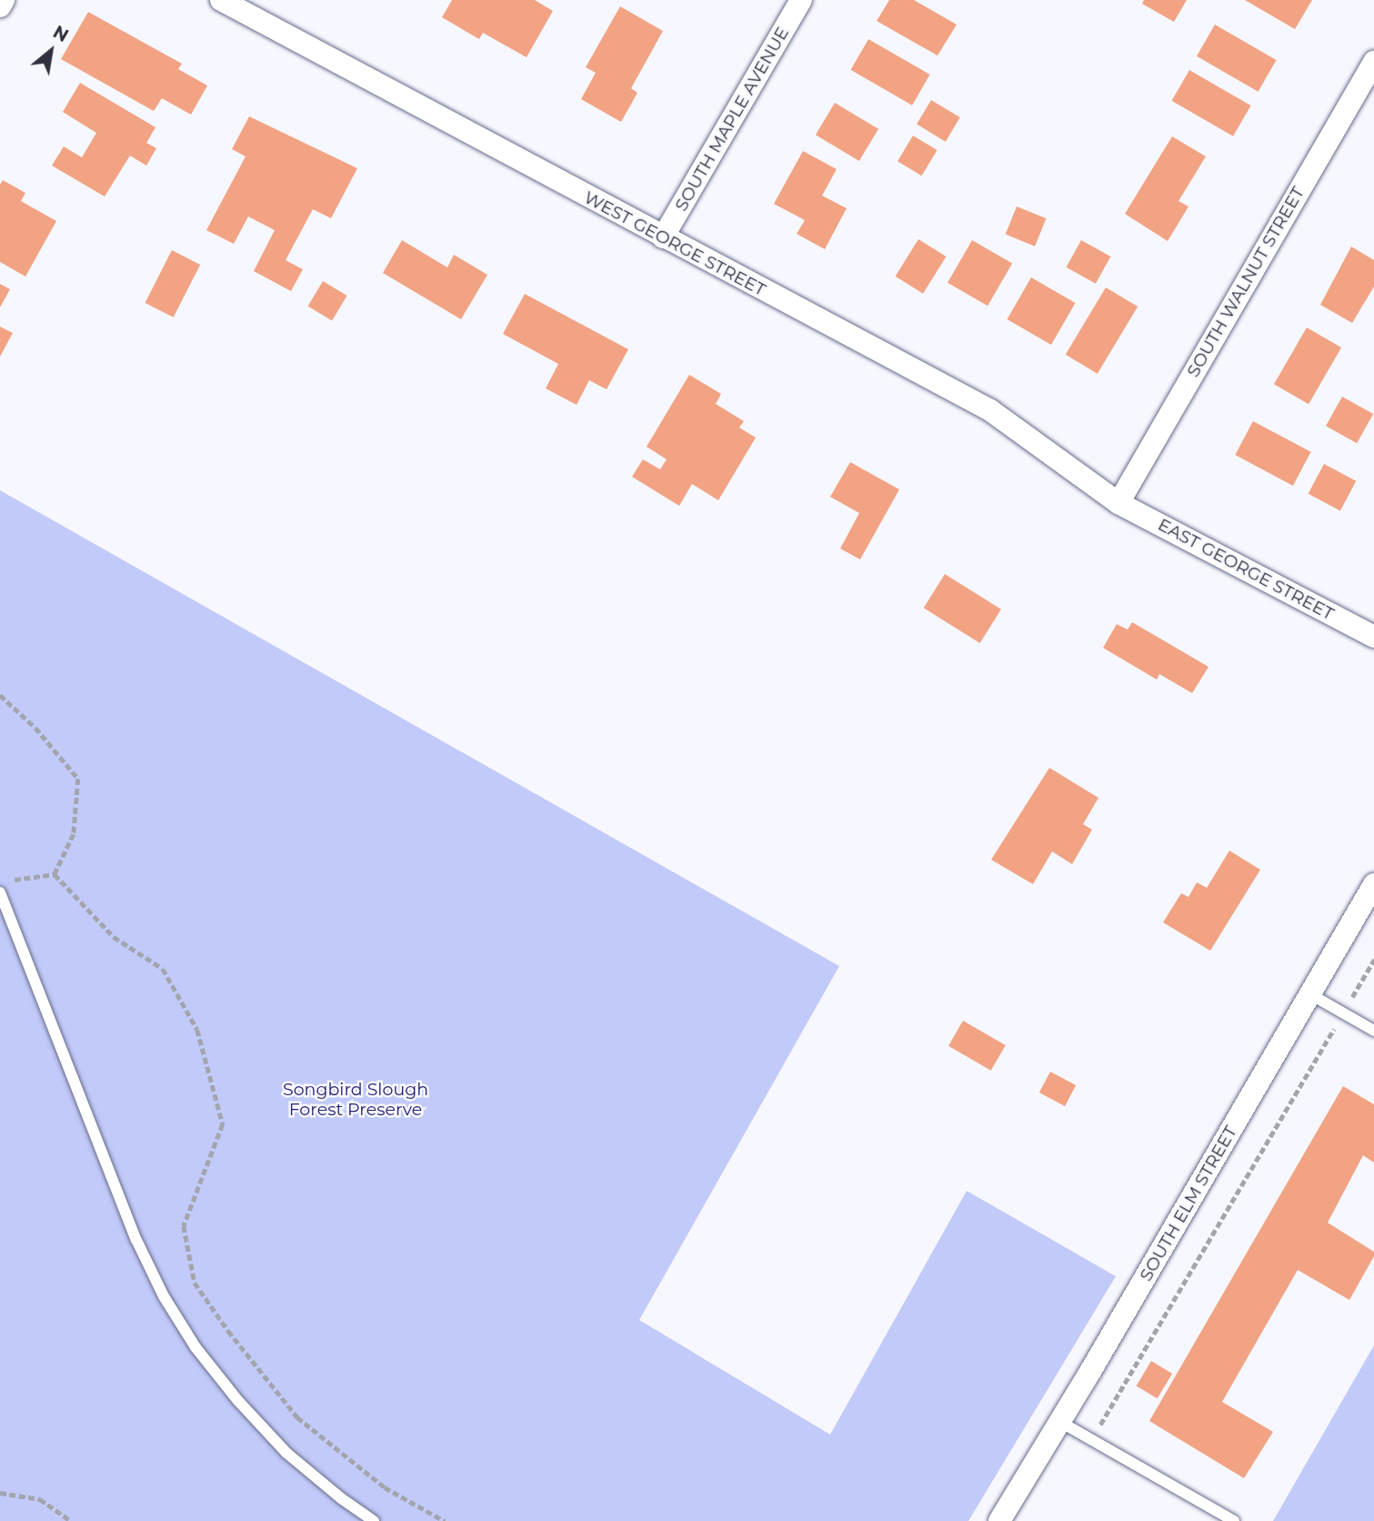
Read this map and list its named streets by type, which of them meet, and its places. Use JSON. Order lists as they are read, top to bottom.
{
  "streets": {
    "street": [
      "SOUTH MAPLE AVENUE",
      "WEST GEORGE STREET",
      "SOUTH WALNUT STREET",
      "EAST GEORGE STREET",
      "SOUTH ELM STREET"
    ]
  },
  "crossings": [
    ["SOUTH MAPLE AVENUE", "WEST GEORGE STREET"],
    ["WEST GEORGE STREET", "SOUTH WALNUT STREET"],
    ["WEST GEORGE STREET", "EAST GEORGE STREET"],
    ["SOUTH WALNUT STREET", "EAST GEORGE STREET"]
  ],
  "parks": ["Songbird Slough Forest Preserve"],
  "north": "top right"
}
